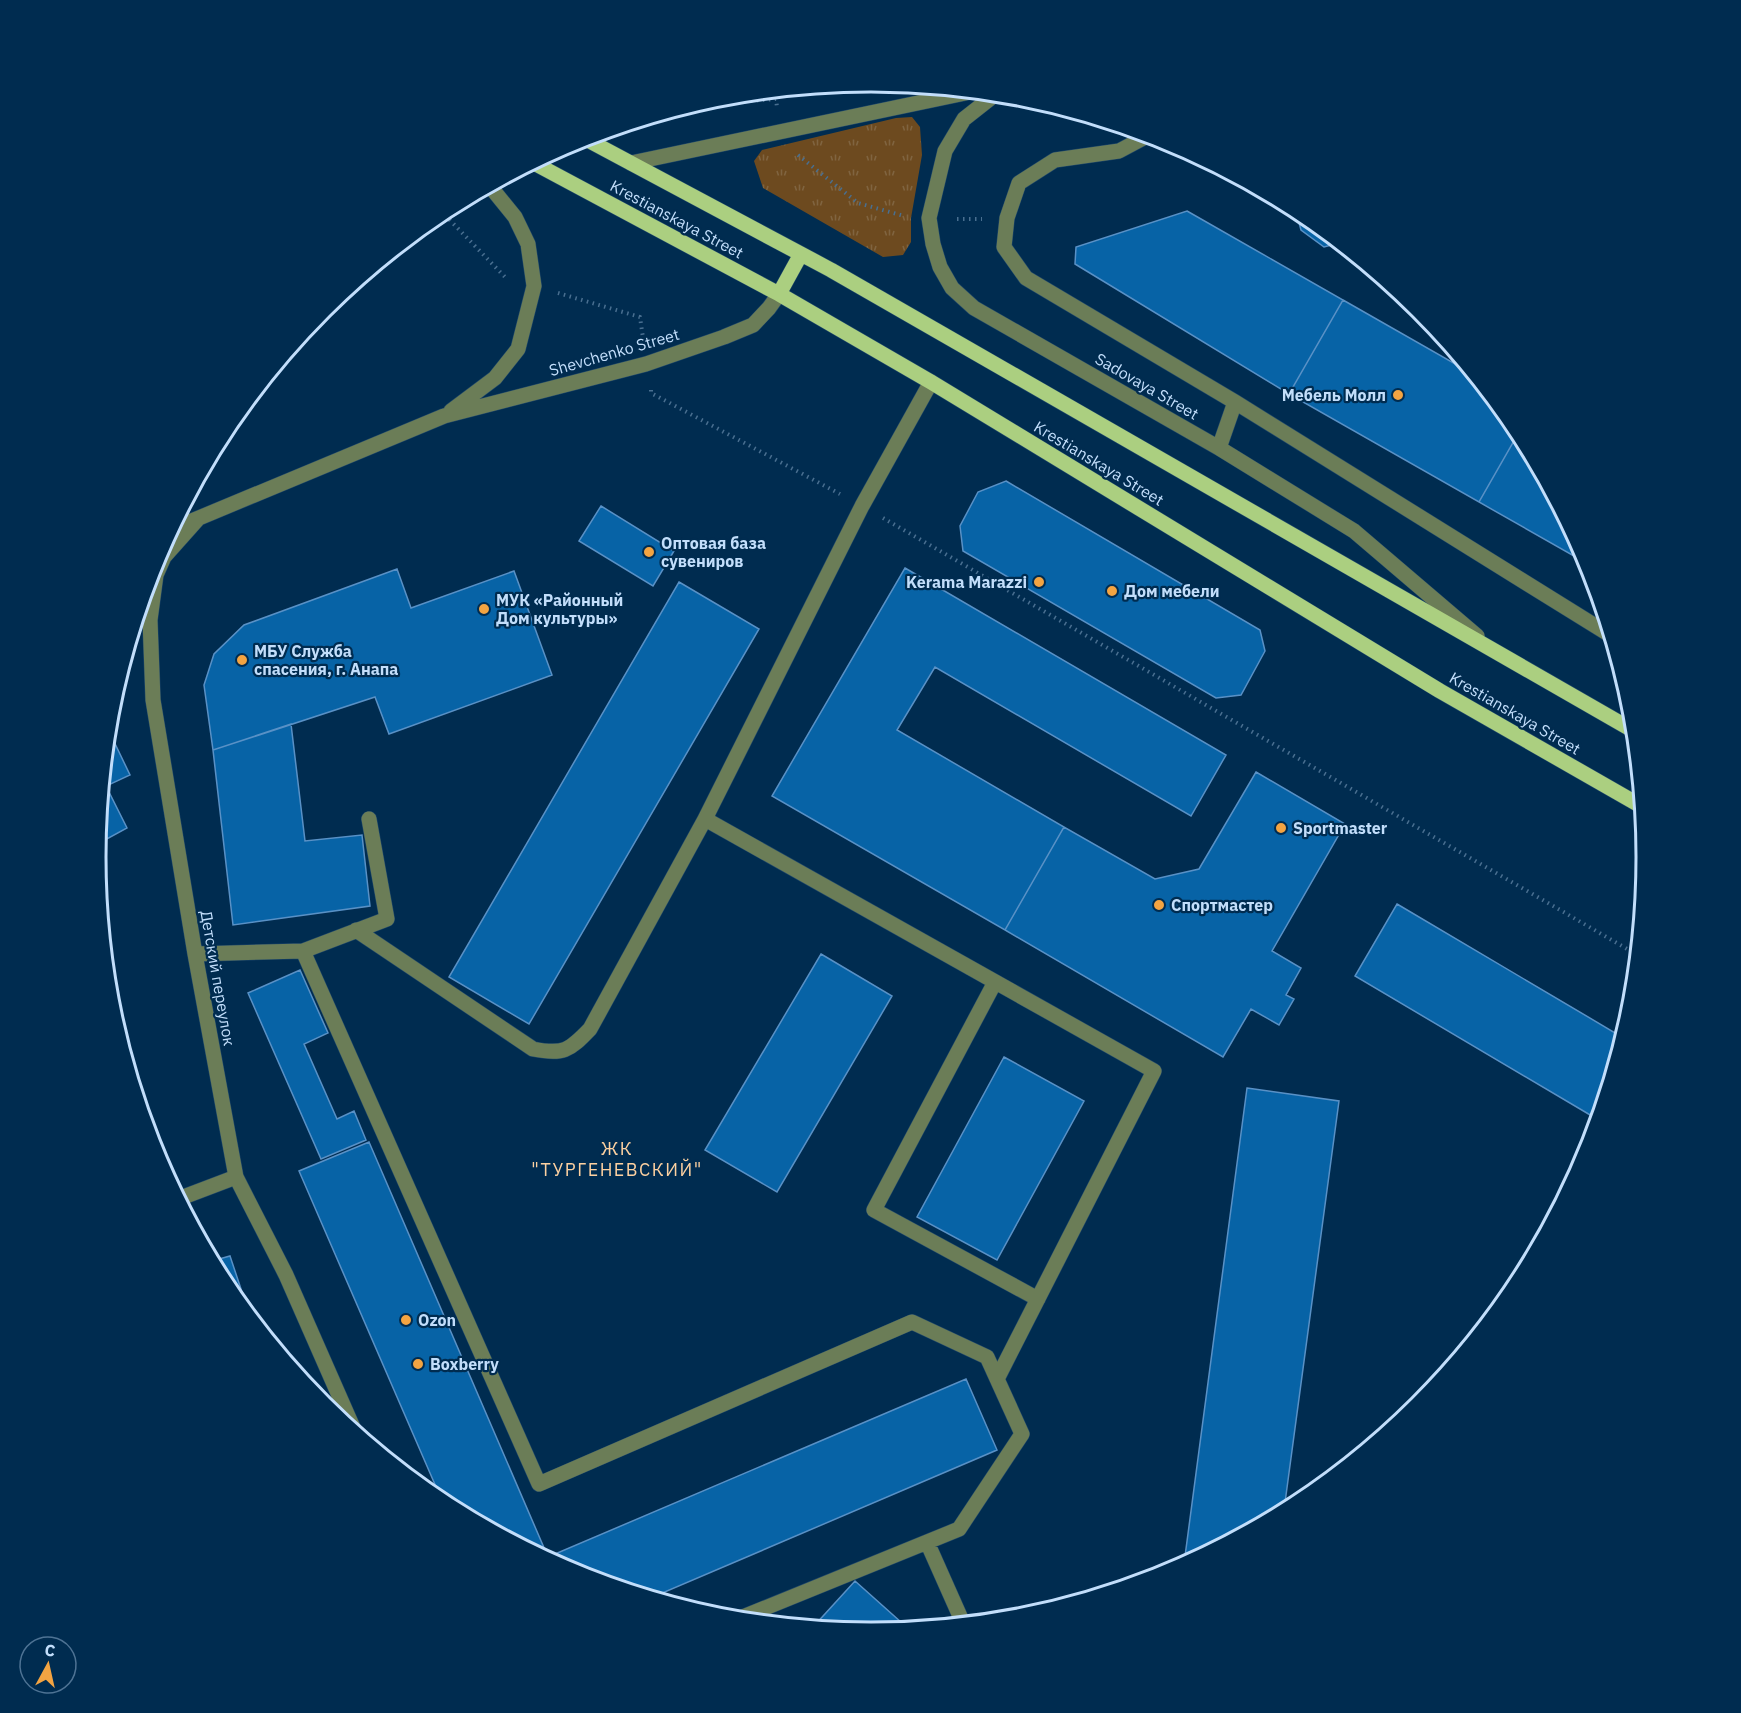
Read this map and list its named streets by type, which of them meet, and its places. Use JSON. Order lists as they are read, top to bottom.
{
  "streets": {
    "main road": ["Krestianskaya Street"],
    "street": ["Shevchenko Street", "Sadovaya Street", "Детский переулок"]
  },
  "crossings": [
    ["Krestianskaya Street", "Shevchenko Street"],
    ["Krestianskaya Street", "Sadovaya Street"],
    ["Shevchenko Street", "Детский переулок"]
  ],
  "districts": ["ЖК \"ТУРГЕНЕВСКИЙ\""],
  "places": [
    "Мебель Молл",
    "Оптовая база сувениров",
    "Kerama Marazzi",
    "Дом мебели",
    "МУК «Районный Дом культуры»",
    "МБУ Служба спасения, г. Анапа",
    "Sportmaster",
    "Спортмастер",
    "Ozon",
    "Boxberry"
  ],
  "north": "top"
}
